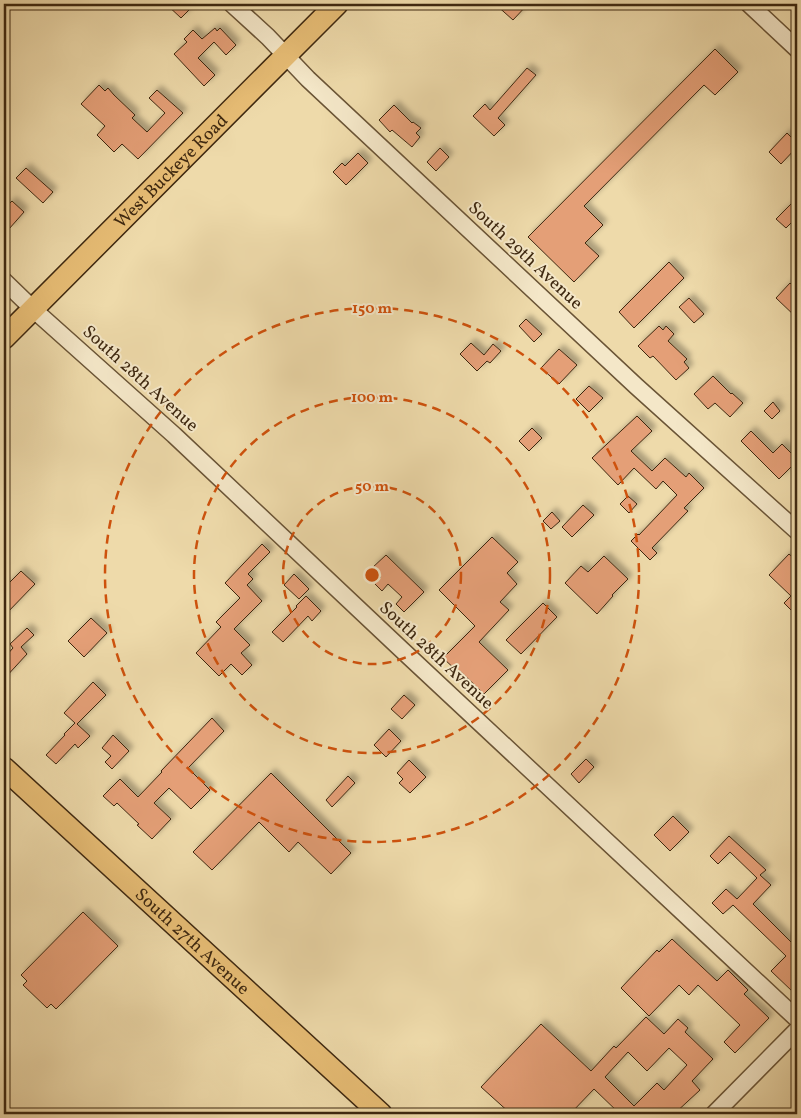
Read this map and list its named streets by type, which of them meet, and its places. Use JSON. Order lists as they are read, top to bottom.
{
  "streets": {
    "main road": ["West Buckeye Road", "South 27th Avenue"],
    "street": ["South 29th Avenue", "South 28th Avenue"]
  },
  "crossings": [
    ["West Buckeye Road", "South 29th Avenue"],
    ["West Buckeye Road", "South 28th Avenue"]
  ],
  "rings": ["150 m", "100 m", "50 m"]
}
